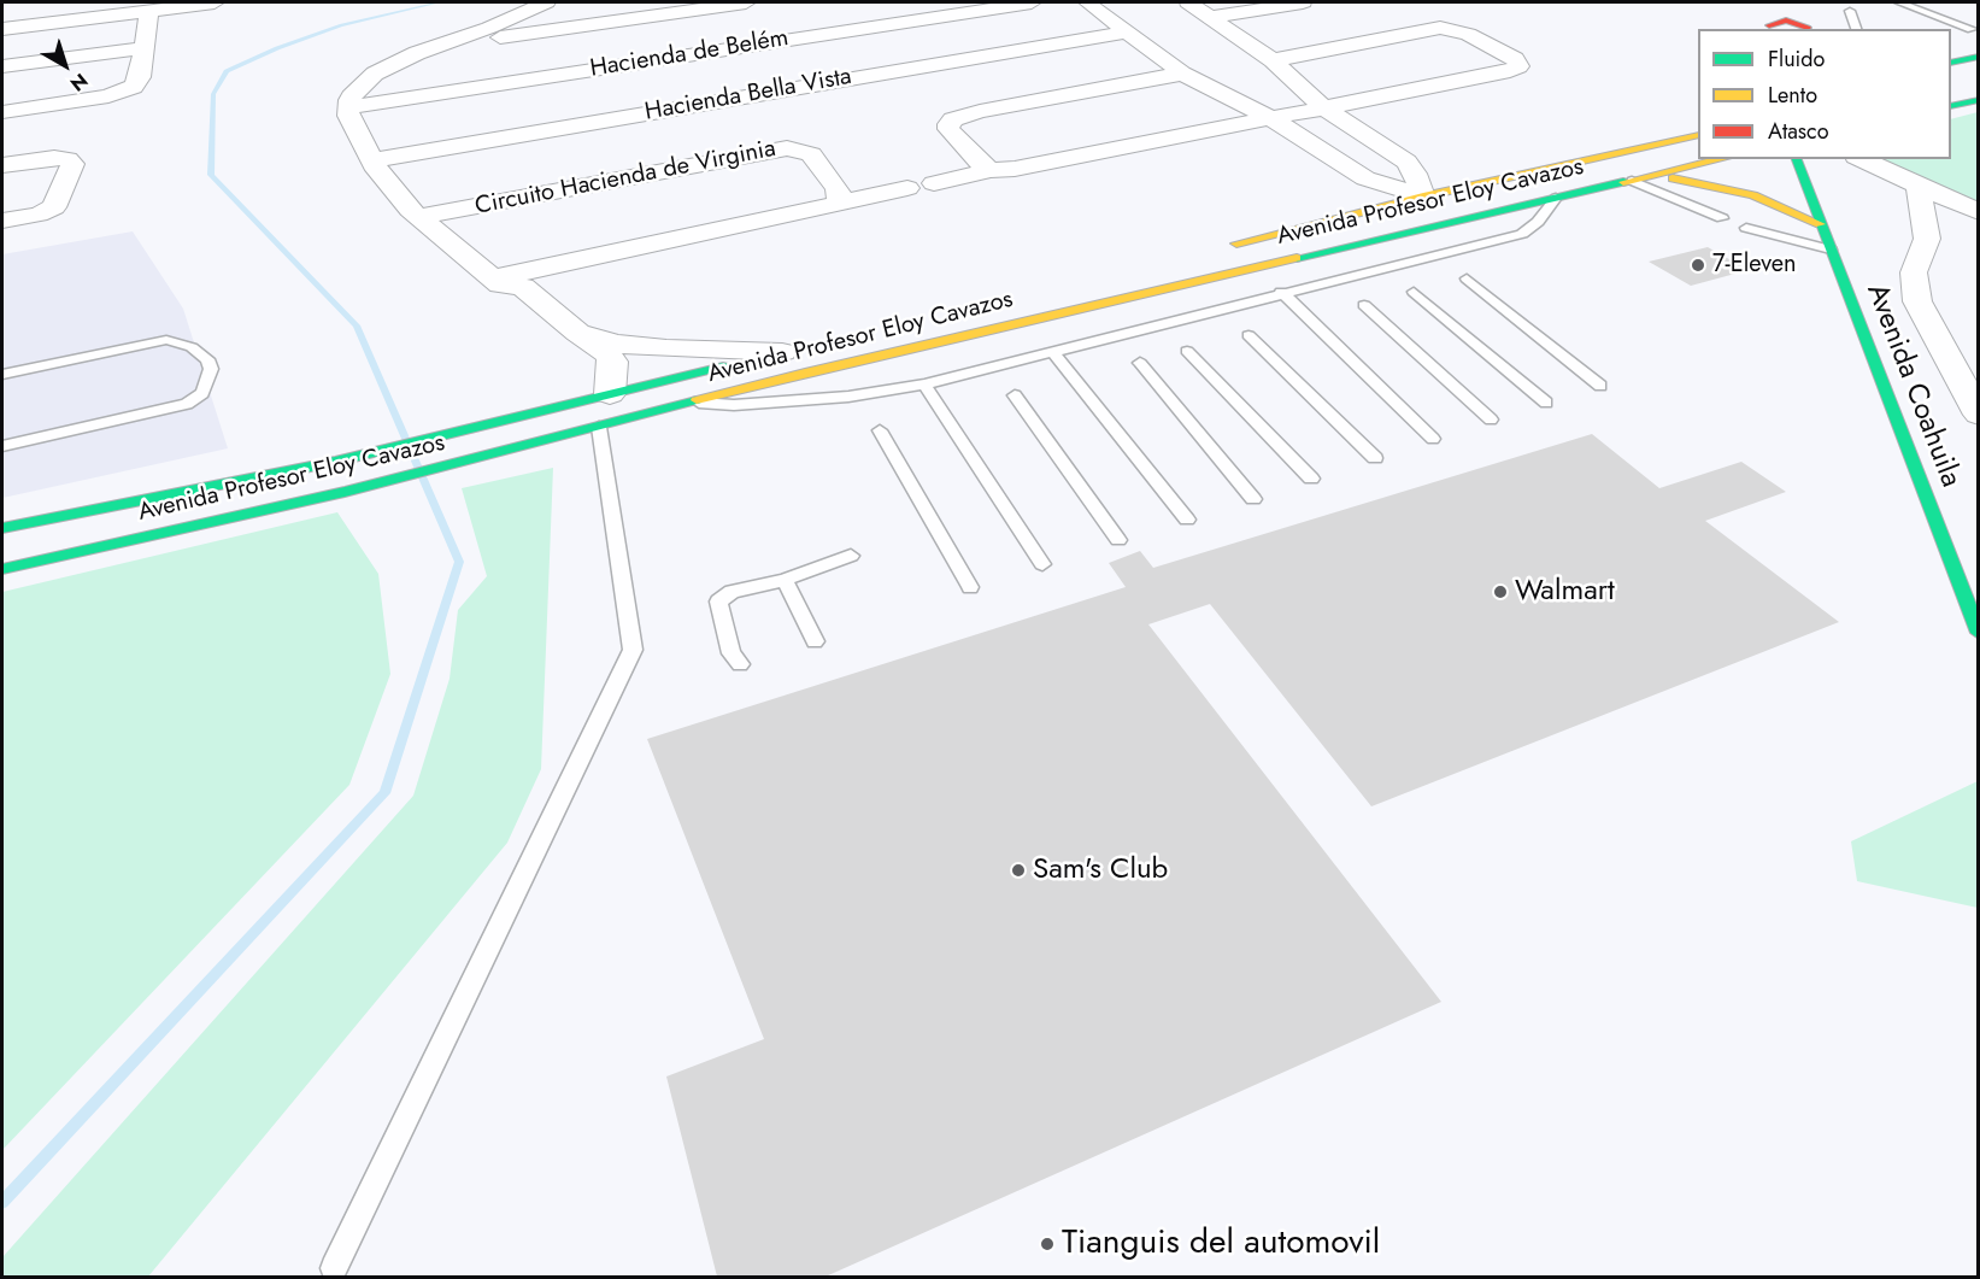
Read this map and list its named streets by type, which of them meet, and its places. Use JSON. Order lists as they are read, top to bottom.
{
  "streets": {
    "main road": ["Avenida Profesor Eloy Cavazos", "Avenida Coahuila"],
    "street": ["Hacienda de Belém", "Hacienda Bella Vista", "Circuito Hacienda de Virginia"]
  },
  "places": [
    "7-Eleven",
    "Walmart",
    "Sam's Club",
    "Tianguis del automovil"
  ],
  "legend": ["Fluido", "Lento", "Atasco"],
  "north": "bottom right"
}
